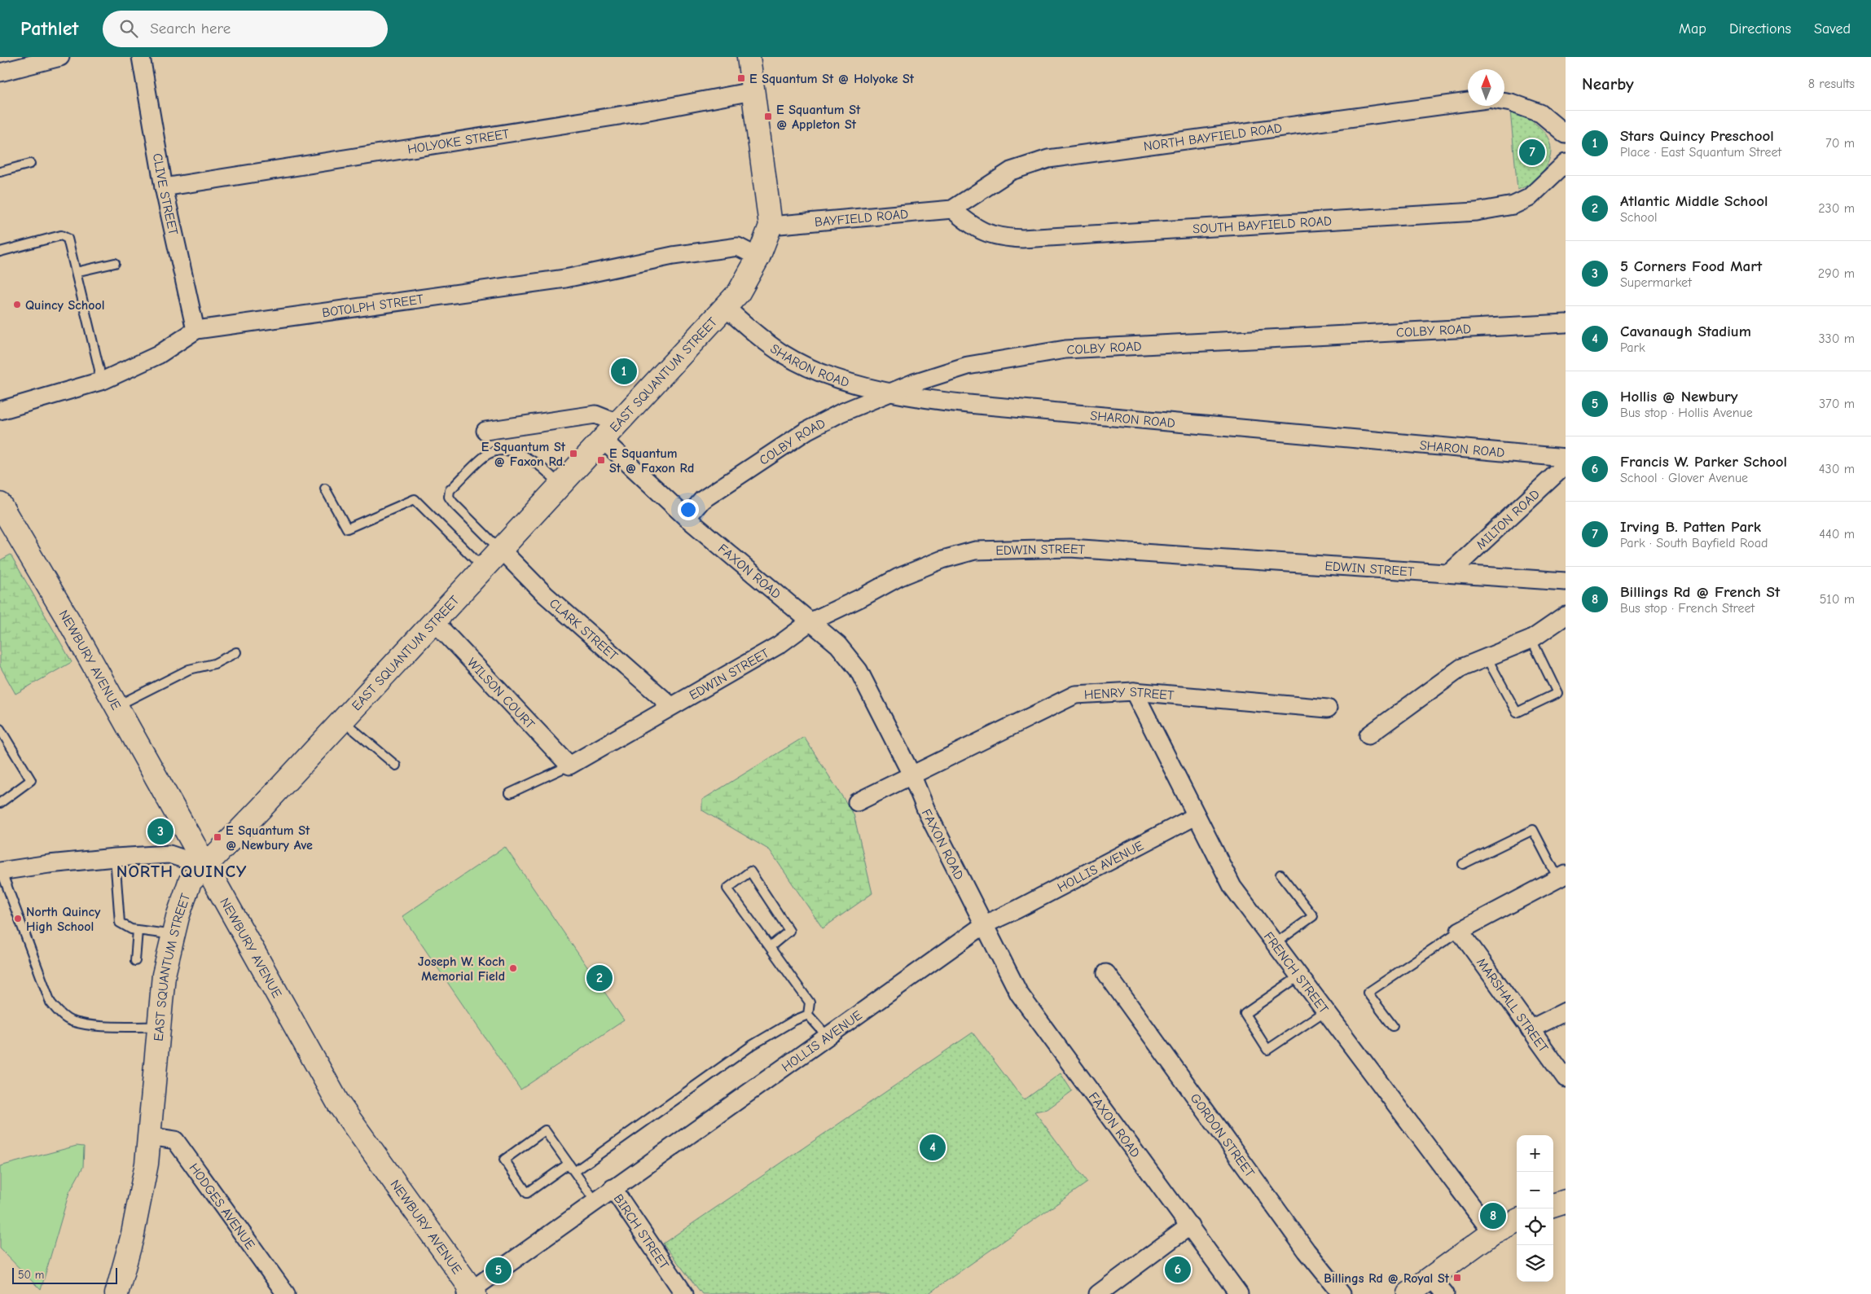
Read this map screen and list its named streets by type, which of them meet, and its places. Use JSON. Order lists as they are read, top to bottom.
{
  "streets": {
    "main road": ["EAST SQUANTUM STREET", "NEWBURY AVENUE"],
    "street": [
      "NORTH BAYFIELD ROAD",
      "HOLYOKE STREET",
      "CLIVE STREET",
      "BAYFIELD ROAD",
      "SOUTH BAYFIELD ROAD",
      "BOTOLPH STREET",
      "COLBY ROAD",
      "SHARON ROAD",
      "MILTON ROAD",
      "EDWIN STREET",
      "FAXON ROAD",
      "CLARK STREET",
      "WILSON COURT",
      "HENRY STREET",
      "HOLLIS AVENUE",
      "FRENCH STREET",
      "MARSHALL STREET",
      "GORDON STREET",
      "HODGES AVENUE",
      "BIRCH STREET"
    ]
  },
  "crossings": [
    ["NORTH BAYFIELD ROAD", "BAYFIELD ROAD"],
    ["NORTH BAYFIELD ROAD", "SOUTH BAYFIELD ROAD"],
    ["HOLYOKE STREET", "CLIVE STREET"],
    ["HOLYOKE STREET", "EAST SQUANTUM STREET"],
    ["CLIVE STREET", "BOTOLPH STREET"],
    ["BAYFIELD ROAD", "SOUTH BAYFIELD ROAD"],
    ["BAYFIELD ROAD", "EAST SQUANTUM STREET"],
    ["BOTOLPH STREET", "EAST SQUANTUM STREET"],
    ["COLBY ROAD", "SHARON ROAD"],
    ["COLBY ROAD", "FAXON ROAD"],
    ["SHARON ROAD", "EAST SQUANTUM STREET"],
    ["EAST SQUANTUM STREET", "FAXON ROAD"],
    ["EAST SQUANTUM STREET", "CLARK STREET"],
    ["EAST SQUANTUM STREET", "NEWBURY AVENUE"],
    ["EAST SQUANTUM STREET", "WILSON COURT"],
    ["EAST SQUANTUM STREET", "HODGES AVENUE"],
    ["MILTON ROAD", "EDWIN STREET"],
    ["EDWIN STREET", "FAXON ROAD"],
    ["EDWIN STREET", "CLARK STREET"],
    ["EDWIN STREET", "WILSON COURT"],
    ["FAXON ROAD", "HENRY STREET"],
    ["FAXON ROAD", "HOLLIS AVENUE"],
    ["NEWBURY AVENUE", "HOLLIS AVENUE"],
    ["HENRY STREET", "FRENCH STREET"],
    ["HOLLIS AVENUE", "FRENCH STREET"],
    ["HOLLIS AVENUE", "BIRCH STREET"]
  ],
  "districts": ["NORTH QUINCY"],
  "places": {
    "transit": [
      "E Squantum St @ Holyoke St",
      "E Squantum St @ Appleton St",
      "E Squantum St @ Faxon Rd.",
      "E Squantum St @ Faxon Rd",
      "E Squantum St @ Newbury Ave",
      "Billings Rd @ Royal St"
    ],
    "other": ["Quincy School", "North Quincy High School", "Joseph W. Koch Memorial Field"]
  },
  "scale_bar": "50 m",
  "north": "top",
  "page": {
    "header": "Pathlet",
    "search": "Search here",
    "nav": ["Map", "Directions", "Saved"],
    "heading": ["Nearby", "8 results"],
    "list": [
      {
        "mark": "1",
        "name": "Stars Quincy Preschool",
        "note": "Place · East Squantum Street",
        "value": "70 m"
      },
      {
        "mark": "2",
        "name": "Atlantic Middle School",
        "note": "School",
        "value": "230 m"
      },
      {
        "mark": "3",
        "name": "5 Corners Food Mart",
        "note": "Supermarket",
        "value": "290 m"
      },
      {
        "mark": "4",
        "name": "Cavanaugh Stadium",
        "note": "Park",
        "value": "330 m"
      },
      {
        "mark": "5",
        "name": "Hollis @ Newbury",
        "note": "Bus stop · Hollis Avenue",
        "value": "370 m"
      },
      {
        "mark": "6",
        "name": "Francis W. Parker School",
        "note": "School · Glover Avenue",
        "value": "430 m"
      },
      {
        "mark": "7",
        "name": "Irving B. Patten Park",
        "note": "Park · South Bayfield Road",
        "value": "440 m"
      },
      {
        "mark": "8",
        "name": "Billings Rd @ French St",
        "note": "Bus stop · French Street",
        "value": "510 m"
      }
    ],
    "pins": [
      "7",
      "1",
      "3",
      "2",
      "4",
      "8",
      "6",
      "5"
    ],
    "map_buttons": ["+", "−"],
    "scale": "50 m"
  }
}
